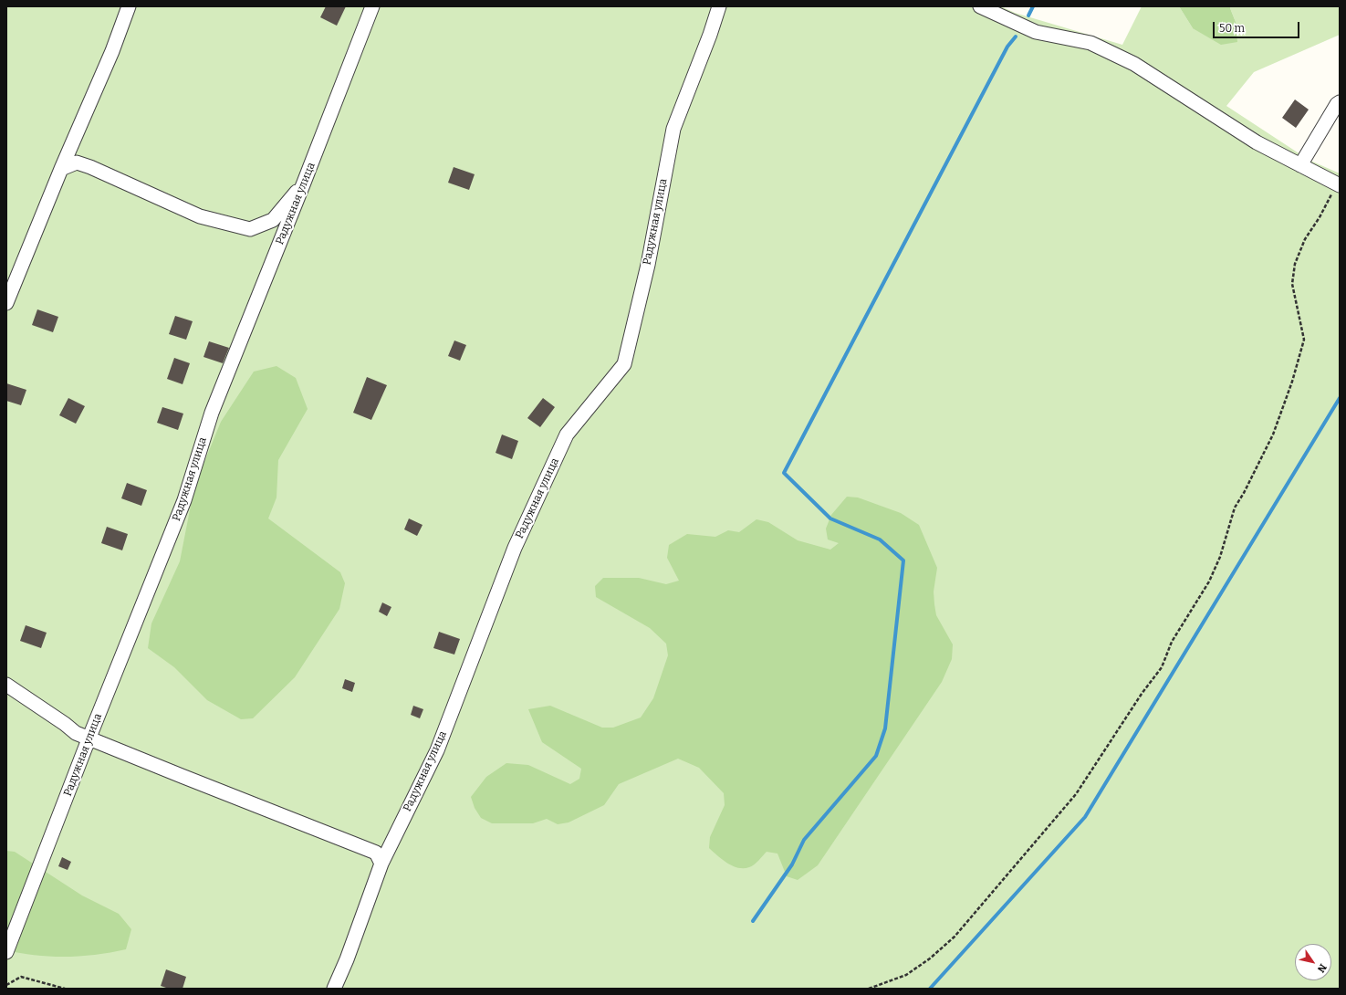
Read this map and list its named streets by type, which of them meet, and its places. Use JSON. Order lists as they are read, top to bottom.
{
  "streets": {
    "street": ["Радужная улица"]
  },
  "scale_bar": "50 m",
  "north": "bottom right"
}
